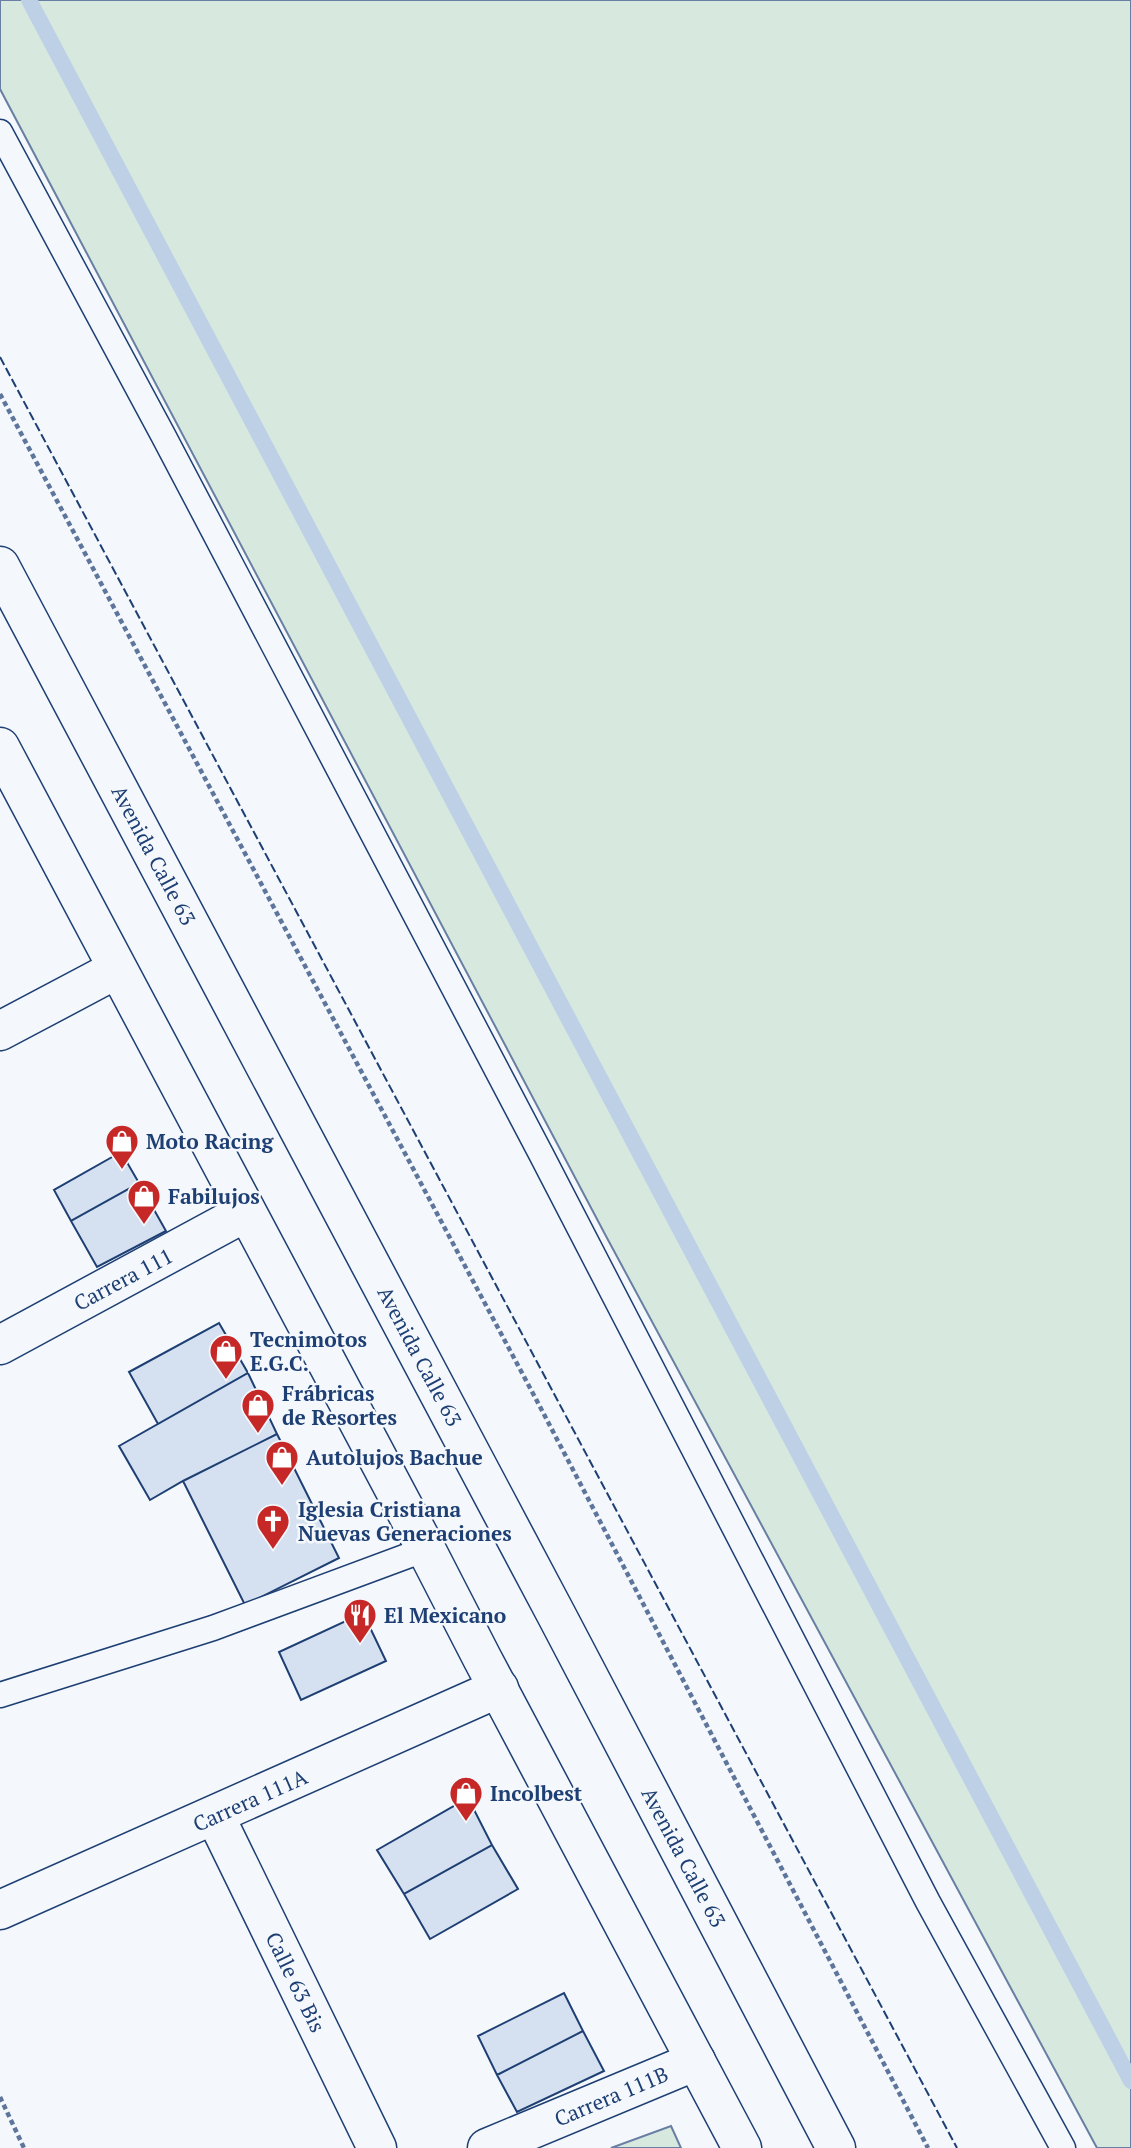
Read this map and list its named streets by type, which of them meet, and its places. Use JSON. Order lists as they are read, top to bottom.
{
  "streets": {
    "main road": [
      "Avenida Calle 63",
      "Carrera 111",
      "Carrera 111A",
      "Calle 63 Bis",
      "Carrera 111B"
    ]
  },
  "crossings": [
    ["Carrera 111A", "Calle 63 Bis"]
  ],
  "places": {
    "shop": [
      "Moto Racing",
      "Fabilujos",
      "Tecnimotos E.G.C.",
      "Frábricas de Resortes",
      "Autolujos Bachue",
      "Incolbest"
    ],
    "church": ["Iglesia Cristiana Nuevas Generaciones"],
    "restaurant": ["El Mexicano"]
  }
}
